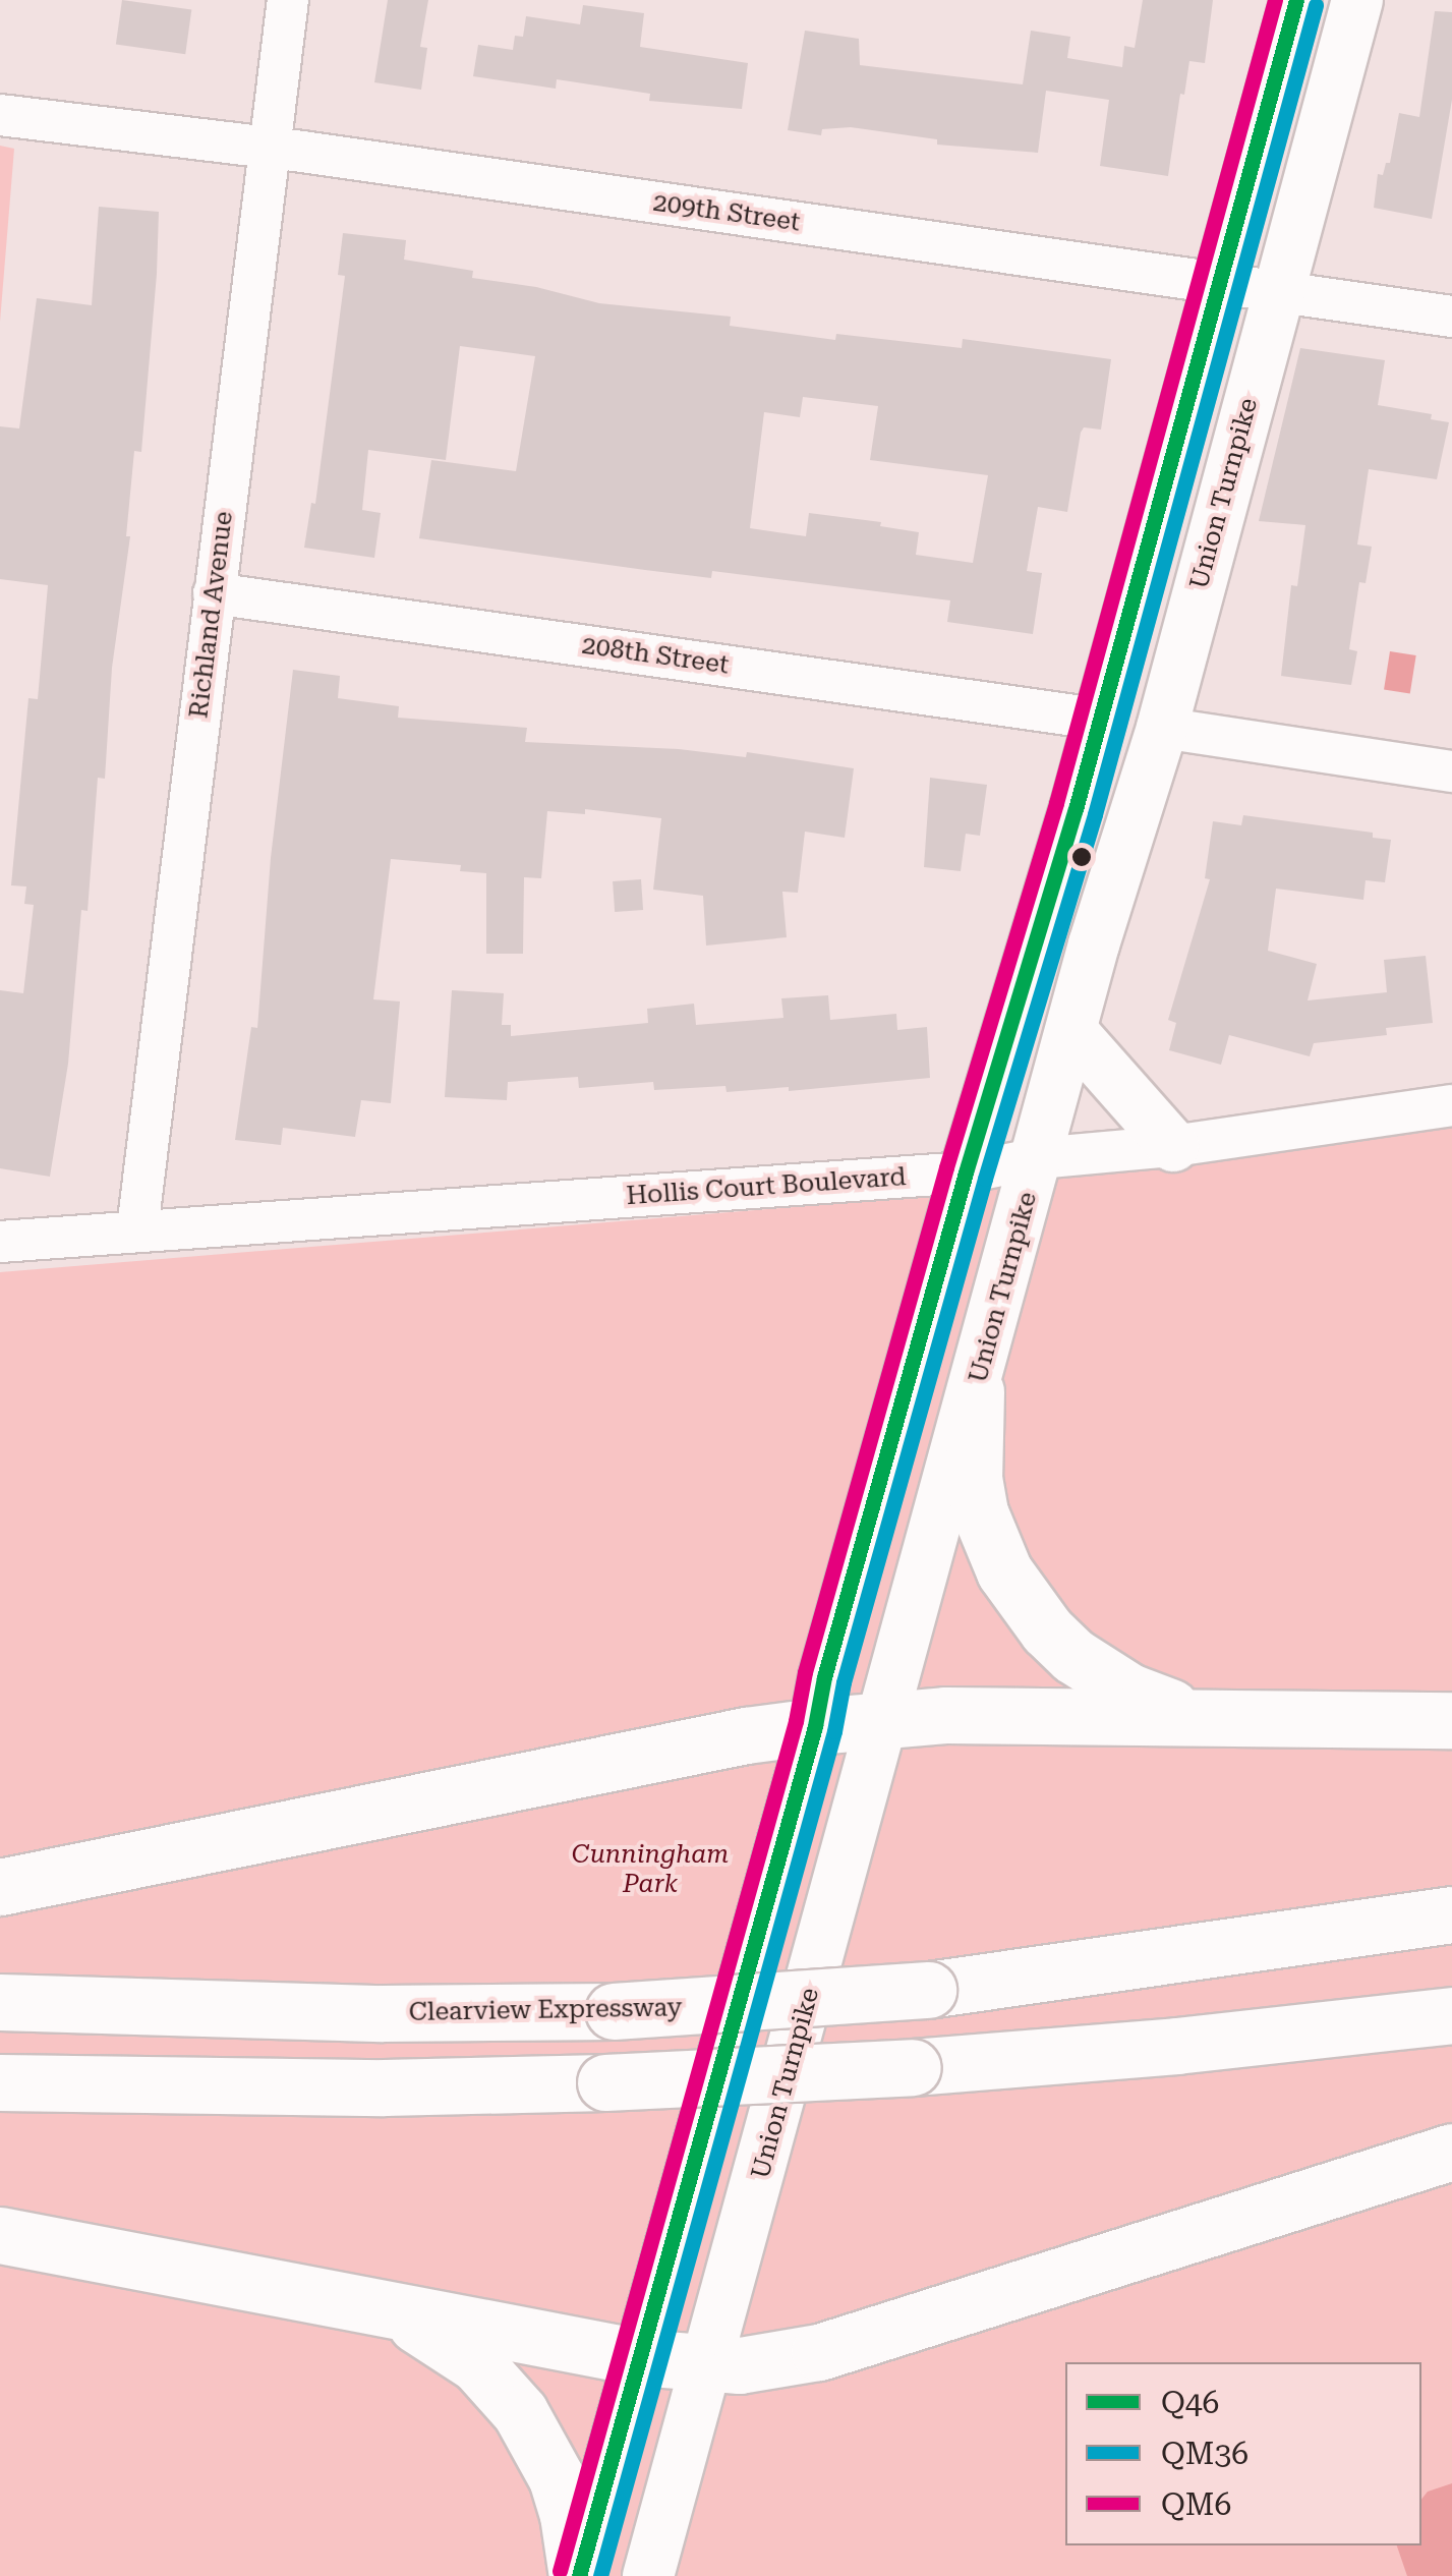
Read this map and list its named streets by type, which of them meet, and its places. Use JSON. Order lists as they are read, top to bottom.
{
  "streets": {
    "highway": ["Clearview Expressway"],
    "main road": ["Union Turnpike"],
    "street": [
      "209th Street",
      "Richland Avenue",
      "208th Street",
      "Hollis Court Boulevard"
    ]
  },
  "crossings": [
    ["209th Street", "Union Turnpike"],
    ["209th Street", "Richland Avenue"],
    ["Union Turnpike", "Hollis Court Boulevard"],
    ["Richland Avenue", "208th Street"],
    ["Richland Avenue", "Hollis Court Boulevard"]
  ],
  "parks": ["Cunningham Park"],
  "lines": ["transit line Q46", "transit line QM6", "transit line QM36"],
  "legend": ["Q46", "QM36", "QM6"]
}
